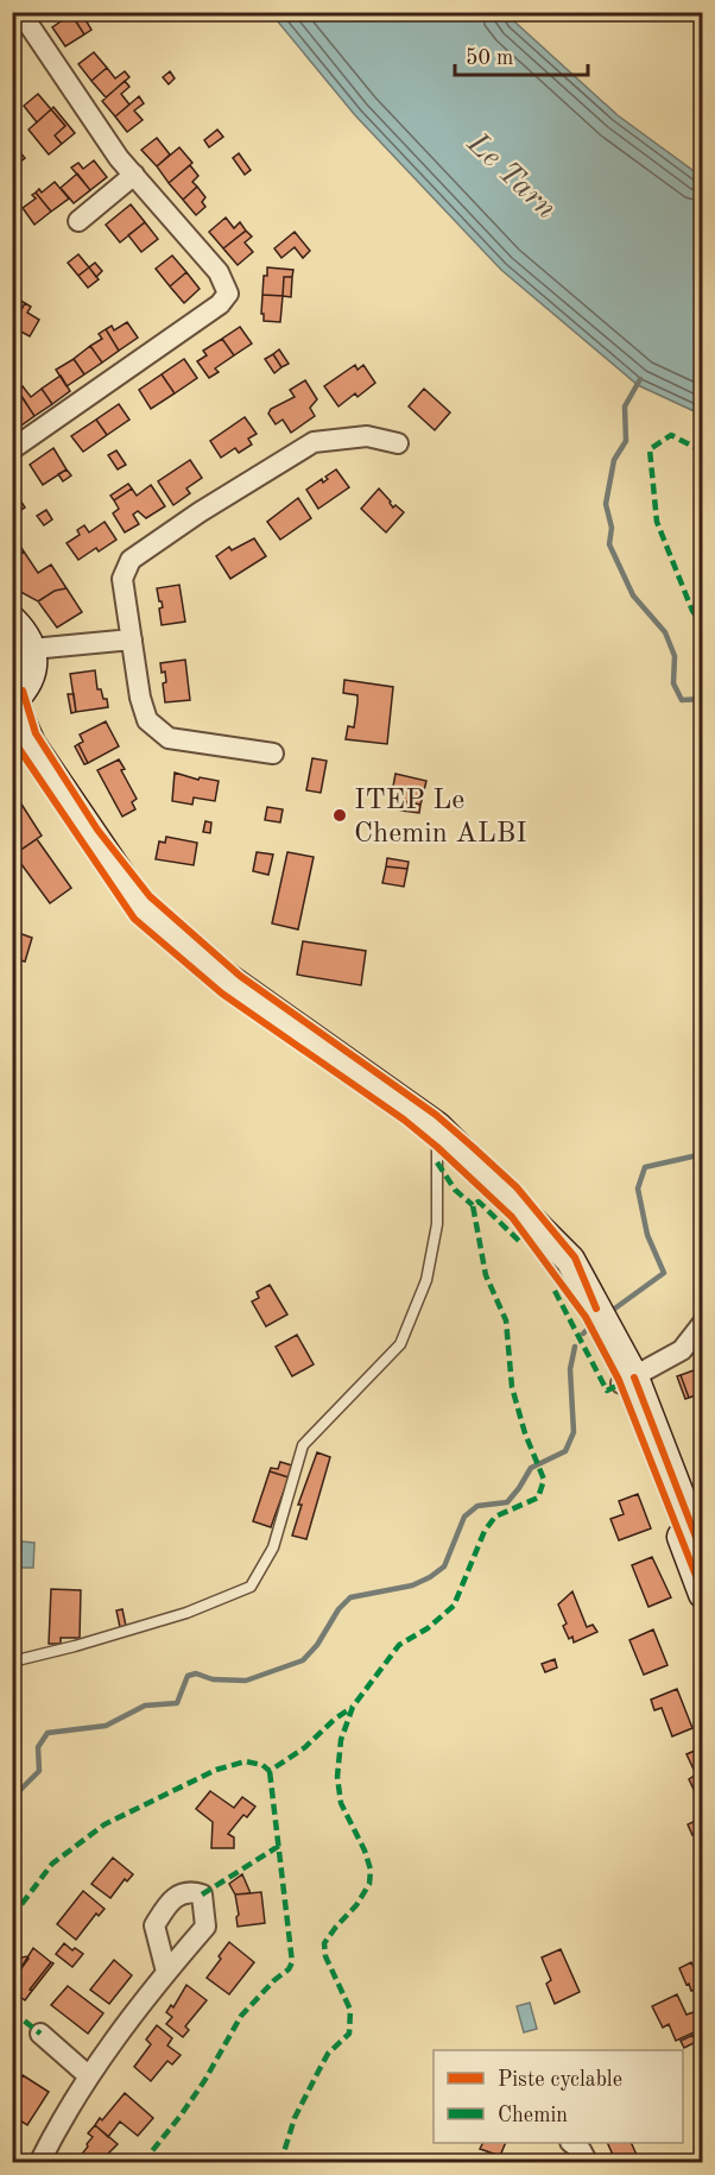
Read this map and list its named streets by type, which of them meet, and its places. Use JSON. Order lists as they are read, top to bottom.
{
  "water": ["Le Tarn"],
  "places": ["ITEP Le Chemin ALBI"],
  "legend": ["Piste cyclable", "Chemin"],
  "scale_bar": "50 m"
}
